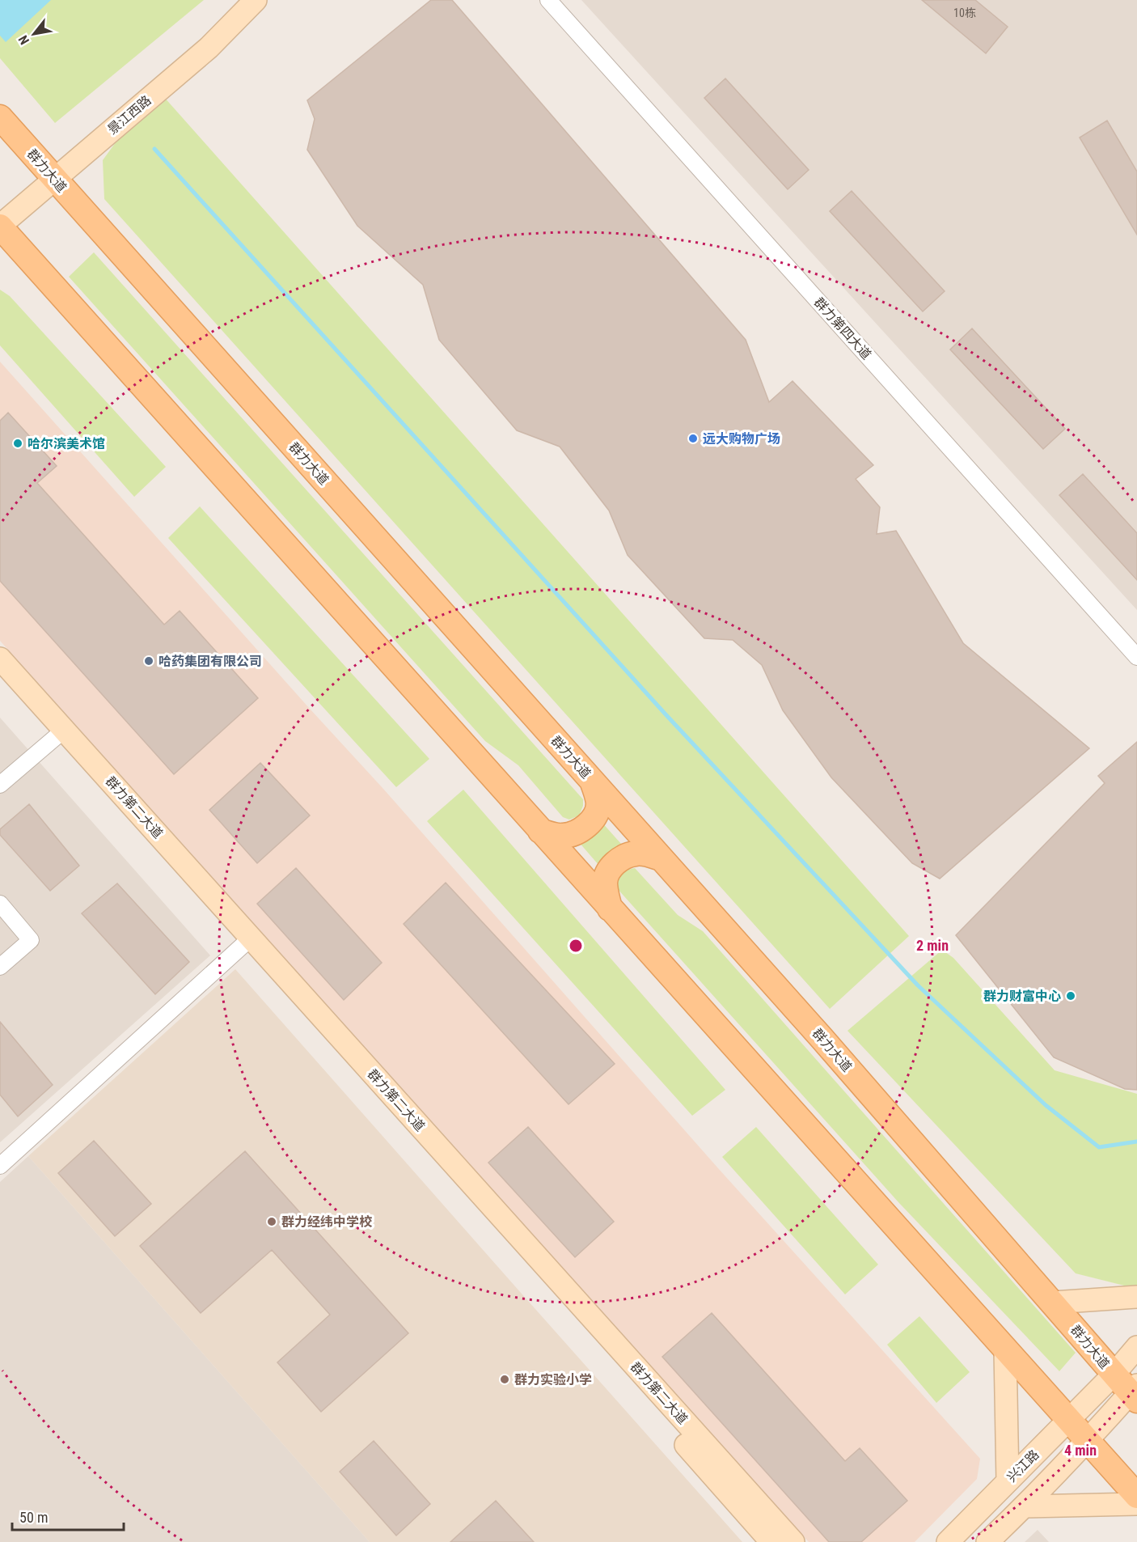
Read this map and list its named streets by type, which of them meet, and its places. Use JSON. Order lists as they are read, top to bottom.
{
  "streets": {
    "main road": [
      "景江西路",
      "群力大道",
      "群力第二大道",
      "兴江路"
    ],
    "street": ["群力第四大道"]
  },
  "crossings": [
    ["景江西路", "群力大道"],
    ["群力大道", "兴江路"]
  ],
  "places": [
    "远大购物广场",
    "哈尔滨美术馆",
    "哈药集团有限公司",
    "群力财富中心",
    "群力经纬中学校",
    "群力实验小学"
  ],
  "house_numbers": ["10栋"],
  "scale_bar": "50 m",
  "north": "bottom left",
  "rings": ["2 min", "4 min"]
}
